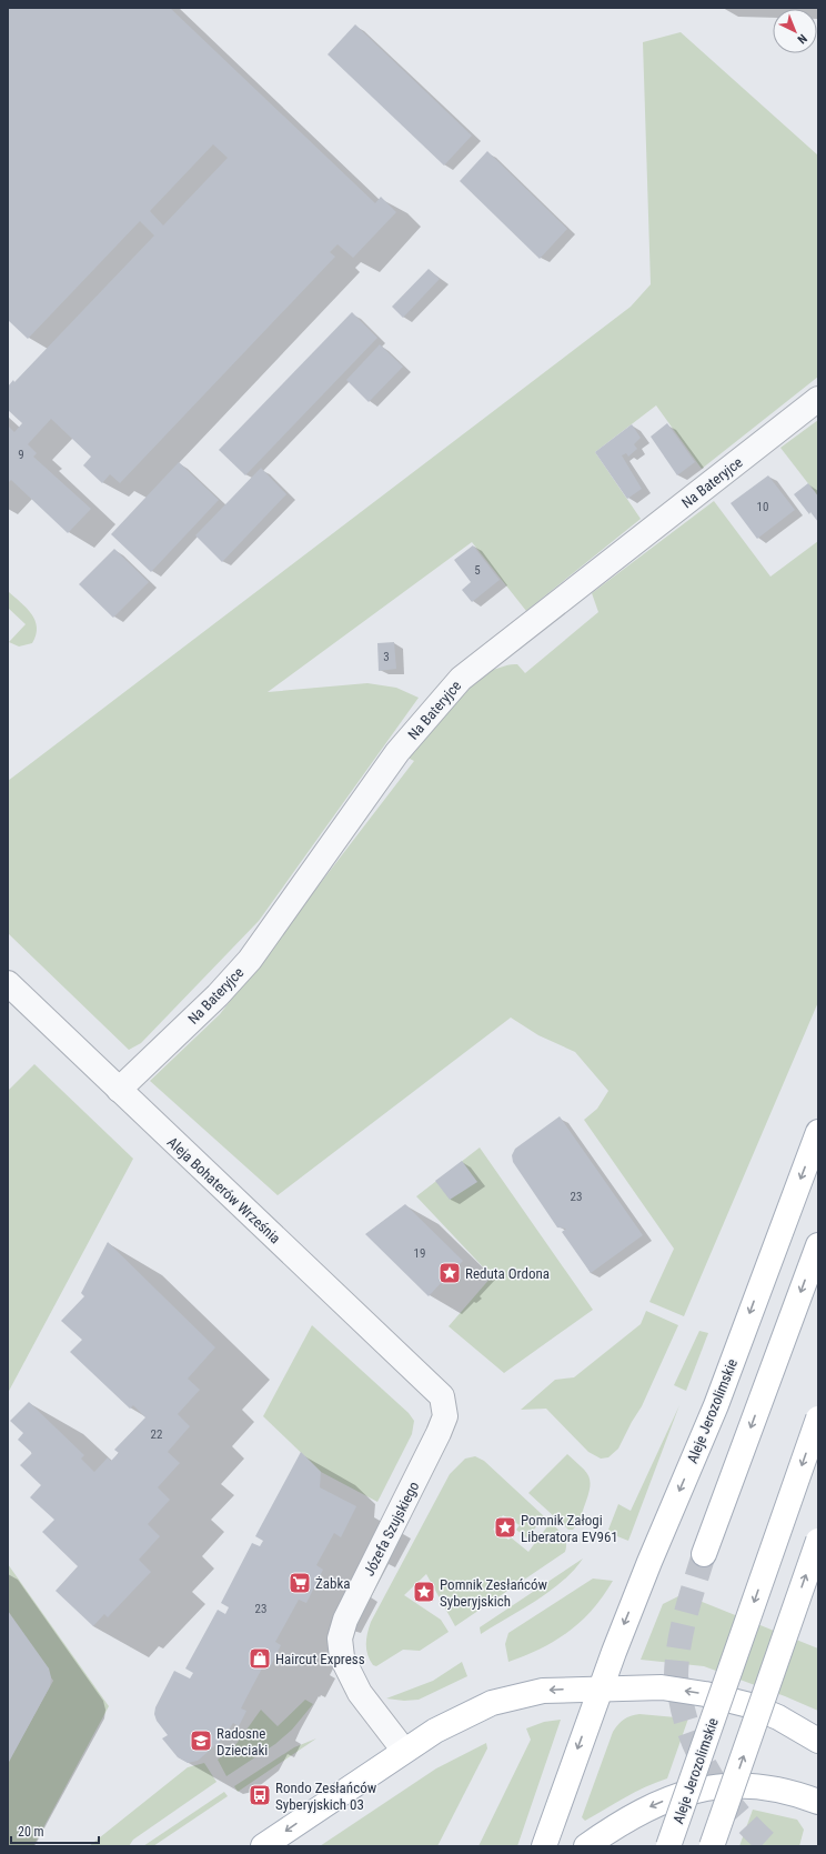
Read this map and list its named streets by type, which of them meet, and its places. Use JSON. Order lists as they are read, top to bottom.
{
  "streets": {
    "main road": ["Aleje Jerozolimskie"],
    "street": ["Na Bateryjce", "Aleja Bohaterów Września", "Józefa Szujskiego"]
  },
  "crossings": [
    ["Na Bateryjce", "Aleja Bohaterów Września"],
    ["Aleja Bohaterów Września", "Józefa Szujskiego"]
  ],
  "places": {
    "place": ["Reduta Ordona", "Pomnik Załogi Liberatora EV961", "Pomnik Zesłańców Syberyjskich"],
    "supermarket": ["Żabka"],
    "shop": ["Haircut Express"],
    "school or university": ["Radosne Dzieciaki"],
    "bus stop": ["Rondo Zesłańców Syberyjskich 03"]
  },
  "house_numbers": [
    "9",
    "10",
    "5",
    "3",
    "23",
    "19",
    "22",
    "23"
  ],
  "scale_bar": "20 m",
  "north": "bottom right"
}
